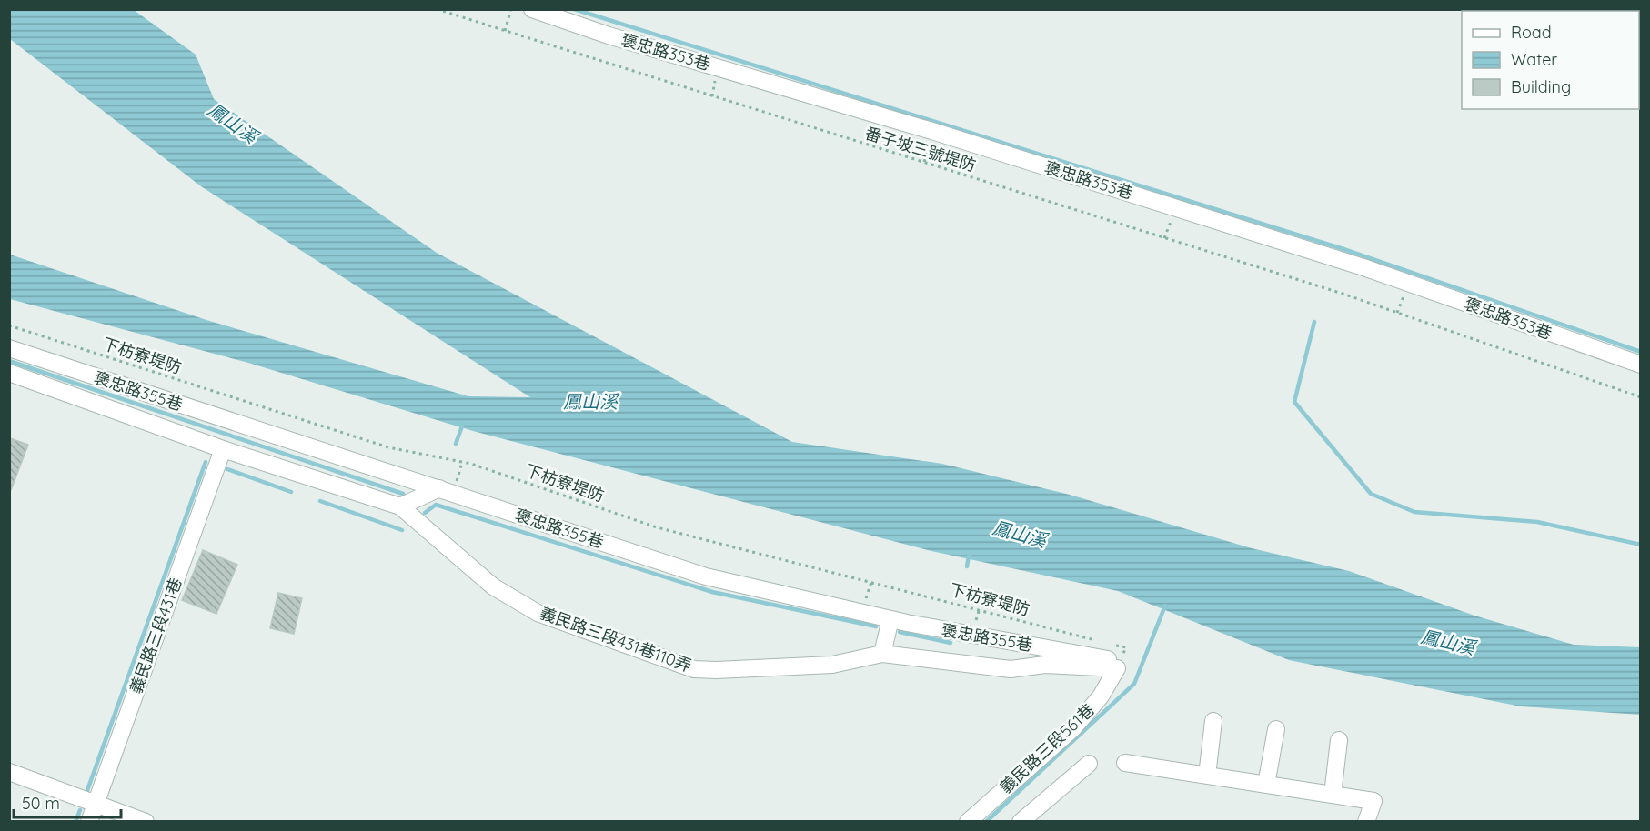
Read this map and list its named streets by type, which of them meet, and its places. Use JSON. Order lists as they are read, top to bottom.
{
  "streets": {
    "street": [
      "褒忠路353巷",
      "褒忠路355巷",
      "義民路三段431巷",
      "義民路三段431巷110弄",
      "義民路三段561巷"
    ],
    "path": ["番子坡三號堤防", "下枋寮堤防"]
  },
  "crossings": [
    ["褒忠路355巷", "義民路三段431巷"],
    ["褒忠路355巷", "義民路三段431巷110弄"],
    ["褒忠路355巷", "義民路三段561巷"],
    ["義民路三段431巷", "義民路三段431巷110弄"],
    ["義民路三段431巷110弄", "義民路三段561巷"]
  ],
  "water": ["鳳山溪"],
  "legend": ["Road", "Water", "Building"],
  "scale_bar": "50 m"
}
